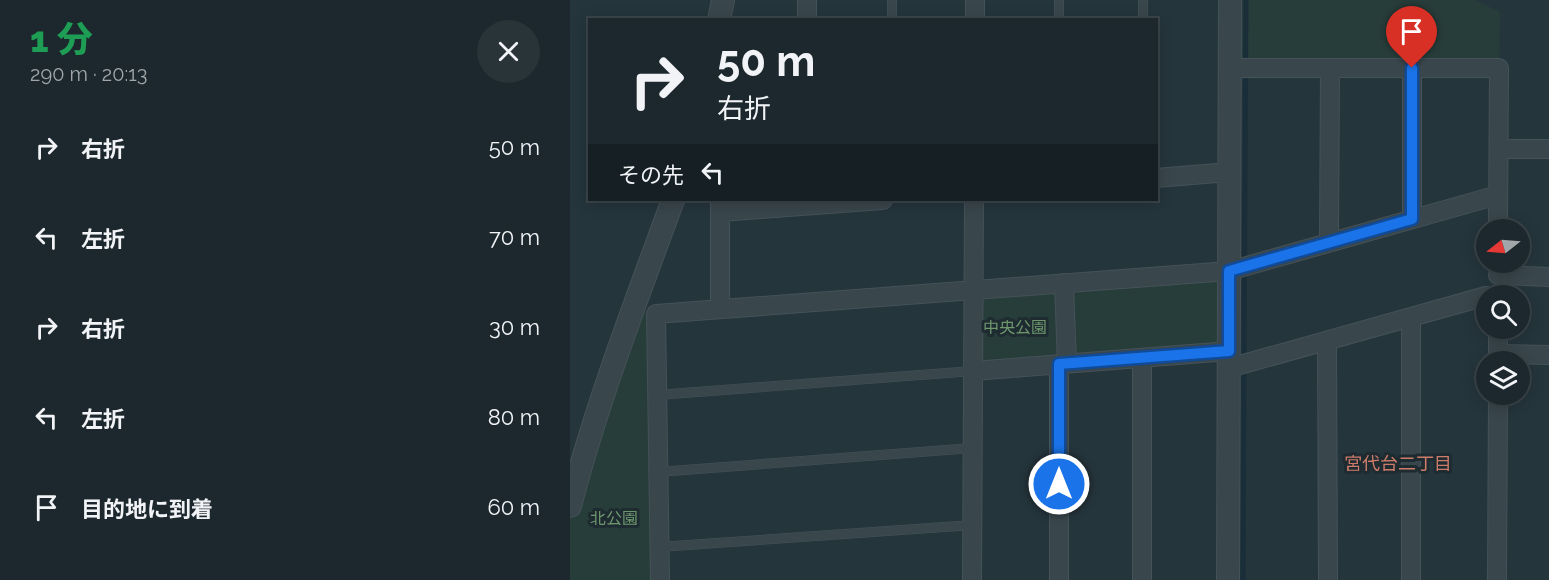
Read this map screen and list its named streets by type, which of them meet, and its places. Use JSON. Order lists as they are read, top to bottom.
{
  "districts": ["宮代台二丁目"],
  "parks": ["中央公園", "北公園"],
  "north": "left",
  "page": {
    "heading": ["1 分", "290 m · 20:13"],
    "turn": ["50 m", "右折"],
    "list": [
      {
        "name": "右折",
        "value": "50 m"
      },
      {
        "name": "左折",
        "value": "70 m"
      },
      {
        "name": "右折",
        "value": "30 m"
      },
      {
        "name": "左折",
        "value": "80 m"
      },
      {
        "name": "目的地に到着",
        "value": "60 m"
      }
    ],
    "then": "その先"
  }
}
